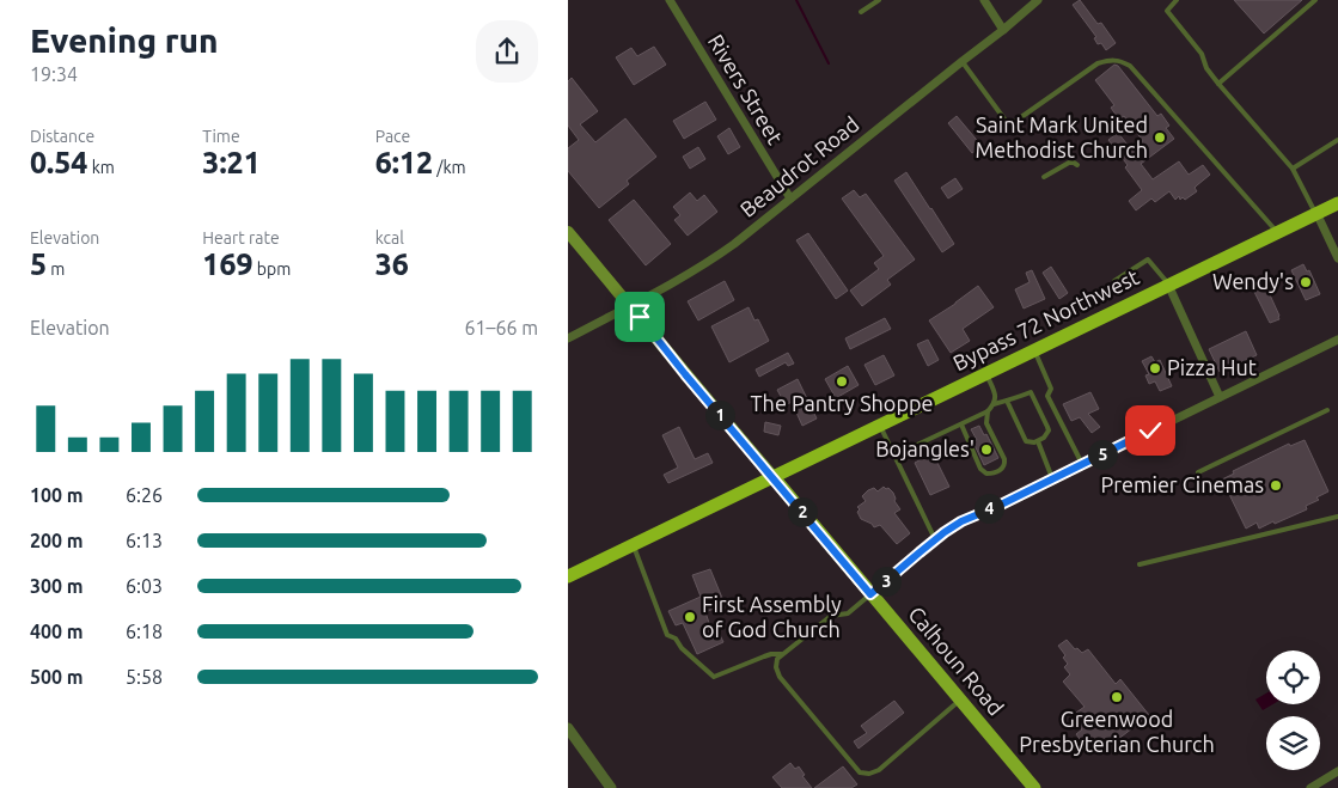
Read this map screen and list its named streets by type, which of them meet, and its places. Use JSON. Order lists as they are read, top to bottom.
{
  "streets": {
    "highway": ["Bypass 72 Northwest"],
    "main road": ["Calhoun Road"],
    "street": ["Rivers Street", "Beaudrot Road"]
  },
  "crossings": [
    ["Rivers Street", "Beaudrot Road"],
    ["Beaudrot Road", "Calhoun Road"],
    ["Bypass 72 Northwest", "Calhoun Road"]
  ],
  "places": [
    "Saint Mark United Methodist Church",
    "Wendy's",
    "Pizza Hut",
    "The Pantry Shoppe",
    "Bojangles'",
    "Premier Cinemas",
    "First Assembly of God Church",
    "Greenwood Presbyterian Church"
  ],
  "page": {
    "heading": ["Evening run", "19:34"],
    "stats": [
      ["Distance", "0.54 km"],
      ["Time", "3:21"],
      ["Pace", "6:12 /km"],
      ["Elevation", "5 m"],
      ["Heart rate", "169 bpm"],
      ["kcal", "36"]
    ],
    "chart": ["Elevation", "61–66 m"],
    "pins": [
      "1",
      "5",
      "4",
      "2",
      "3"
    ],
    "list": [
      {
        "name": "100 m",
        "note": "6:26"
      },
      {
        "name": "200 m",
        "note": "6:13"
      },
      {
        "name": "300 m",
        "note": "6:03"
      },
      {
        "name": "400 m",
        "note": "6:18"
      },
      {
        "name": "500 m",
        "note": "5:58"
      }
    ]
  }
}
